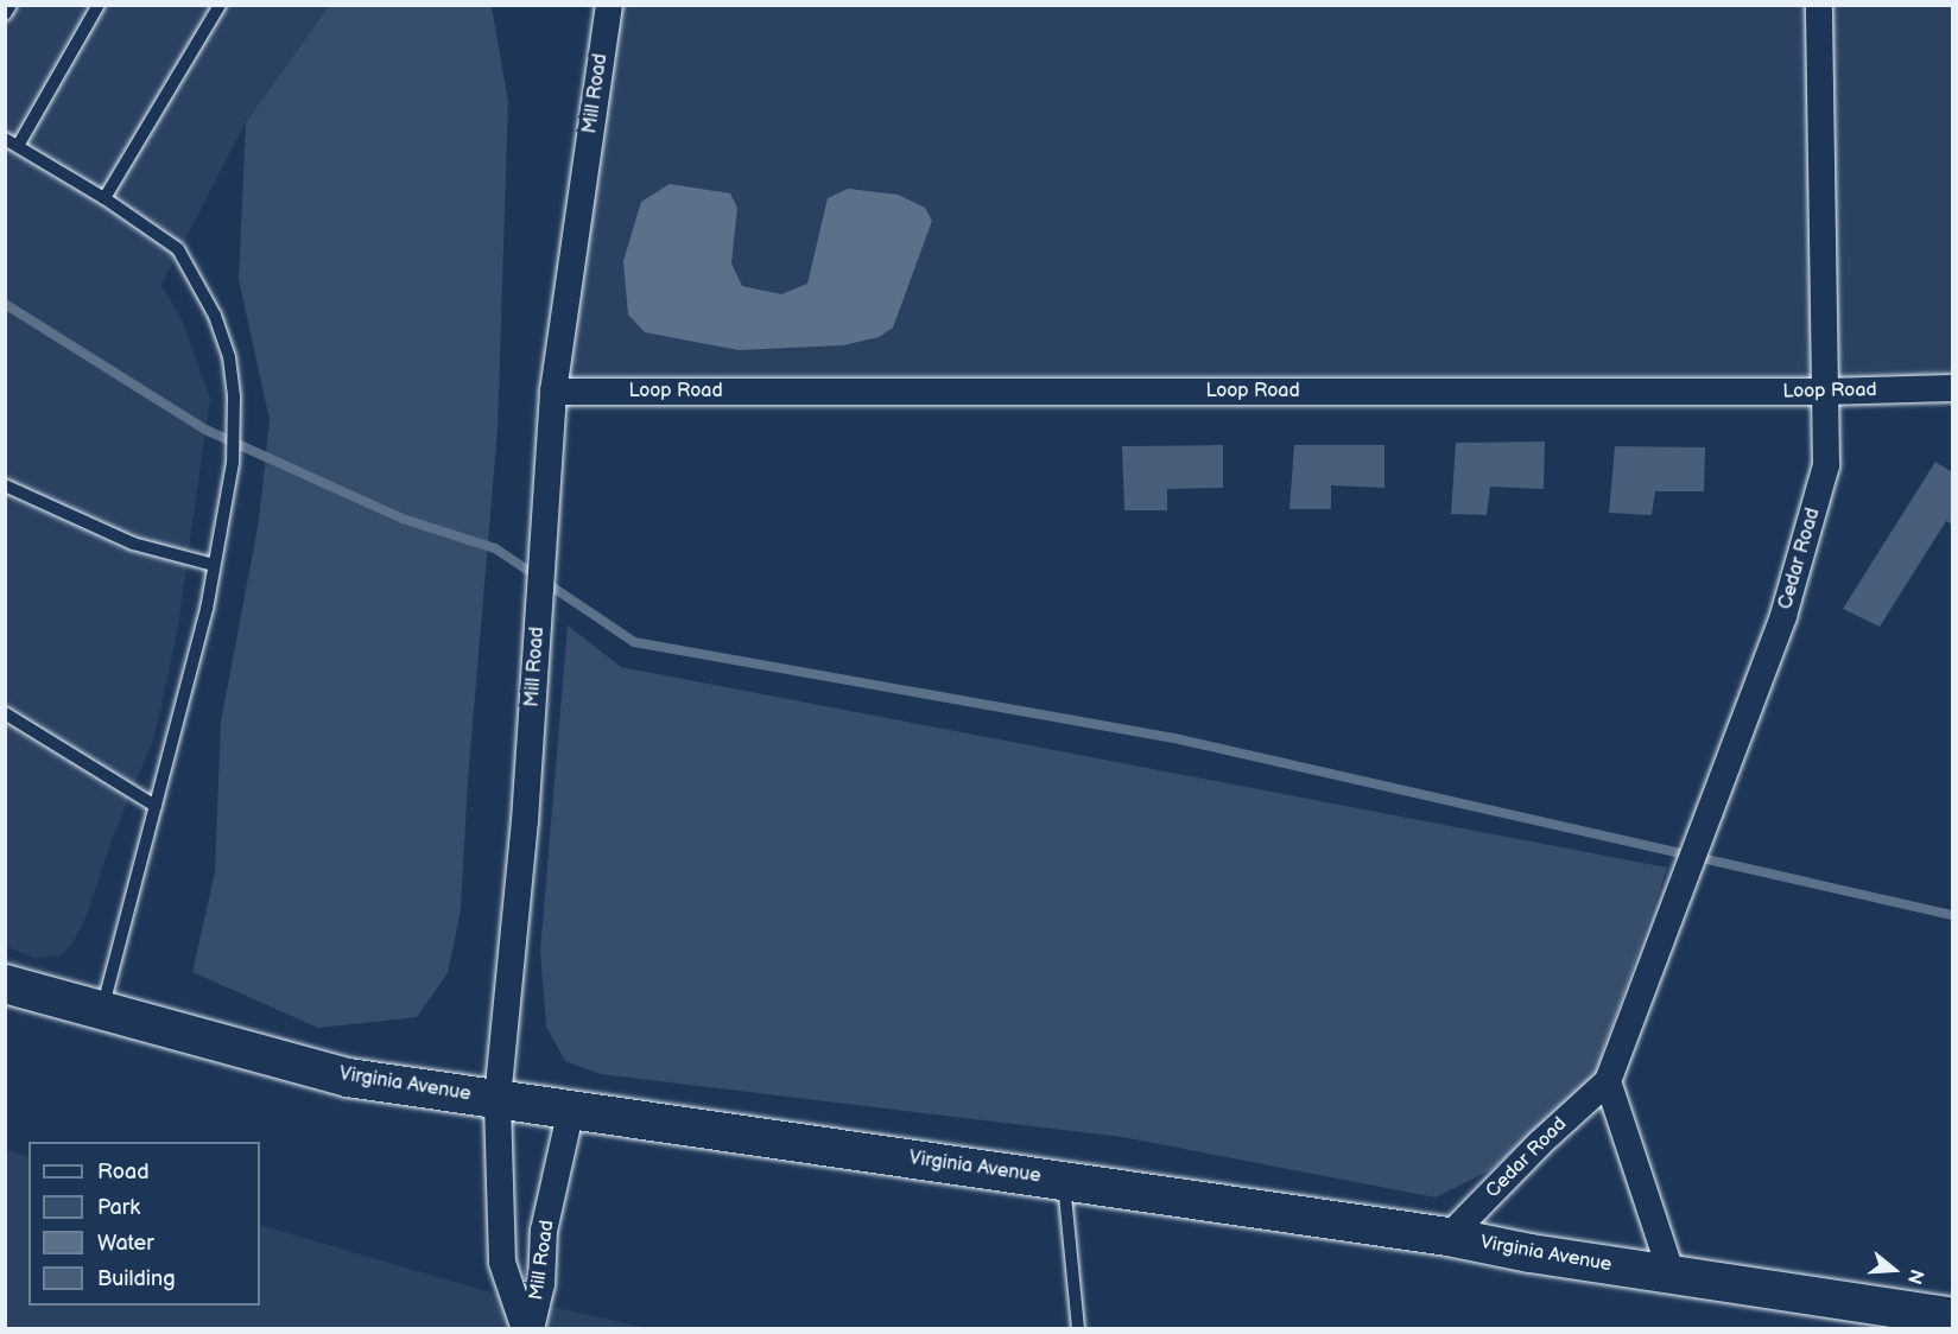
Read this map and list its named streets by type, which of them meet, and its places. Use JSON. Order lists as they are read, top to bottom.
{
  "streets": {
    "main road": ["Virginia Avenue"],
    "street": ["Mill Road", "Loop Road", "Cedar Road"]
  },
  "crossings": [
    ["Mill Road", "Loop Road"],
    ["Mill Road", "Virginia Avenue"],
    ["Loop Road", "Cedar Road"],
    ["Cedar Road", "Virginia Avenue"]
  ],
  "legend": [
    "Road",
    "Park",
    "Water",
    "Building"
  ],
  "north": "right"
}
